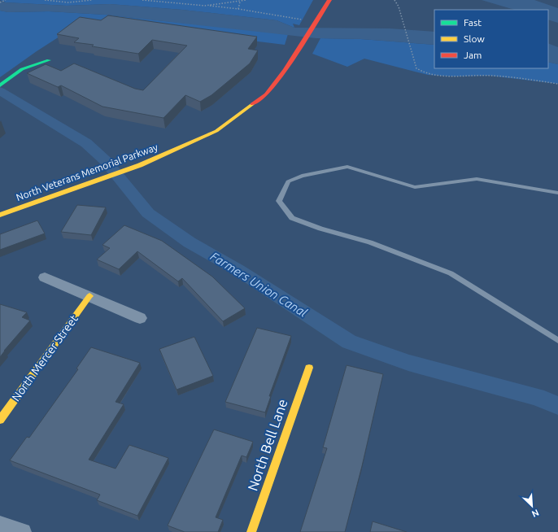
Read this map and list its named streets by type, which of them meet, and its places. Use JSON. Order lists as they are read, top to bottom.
{
  "streets": {
    "main road": ["North Veterans Memorial Parkway", "North Mercer Street", "North Bell Lane"]
  },
  "water": ["Farmers Union Canal"],
  "legend": ["Fast", "Slow", "Jam"],
  "north": "bottom right"
}
